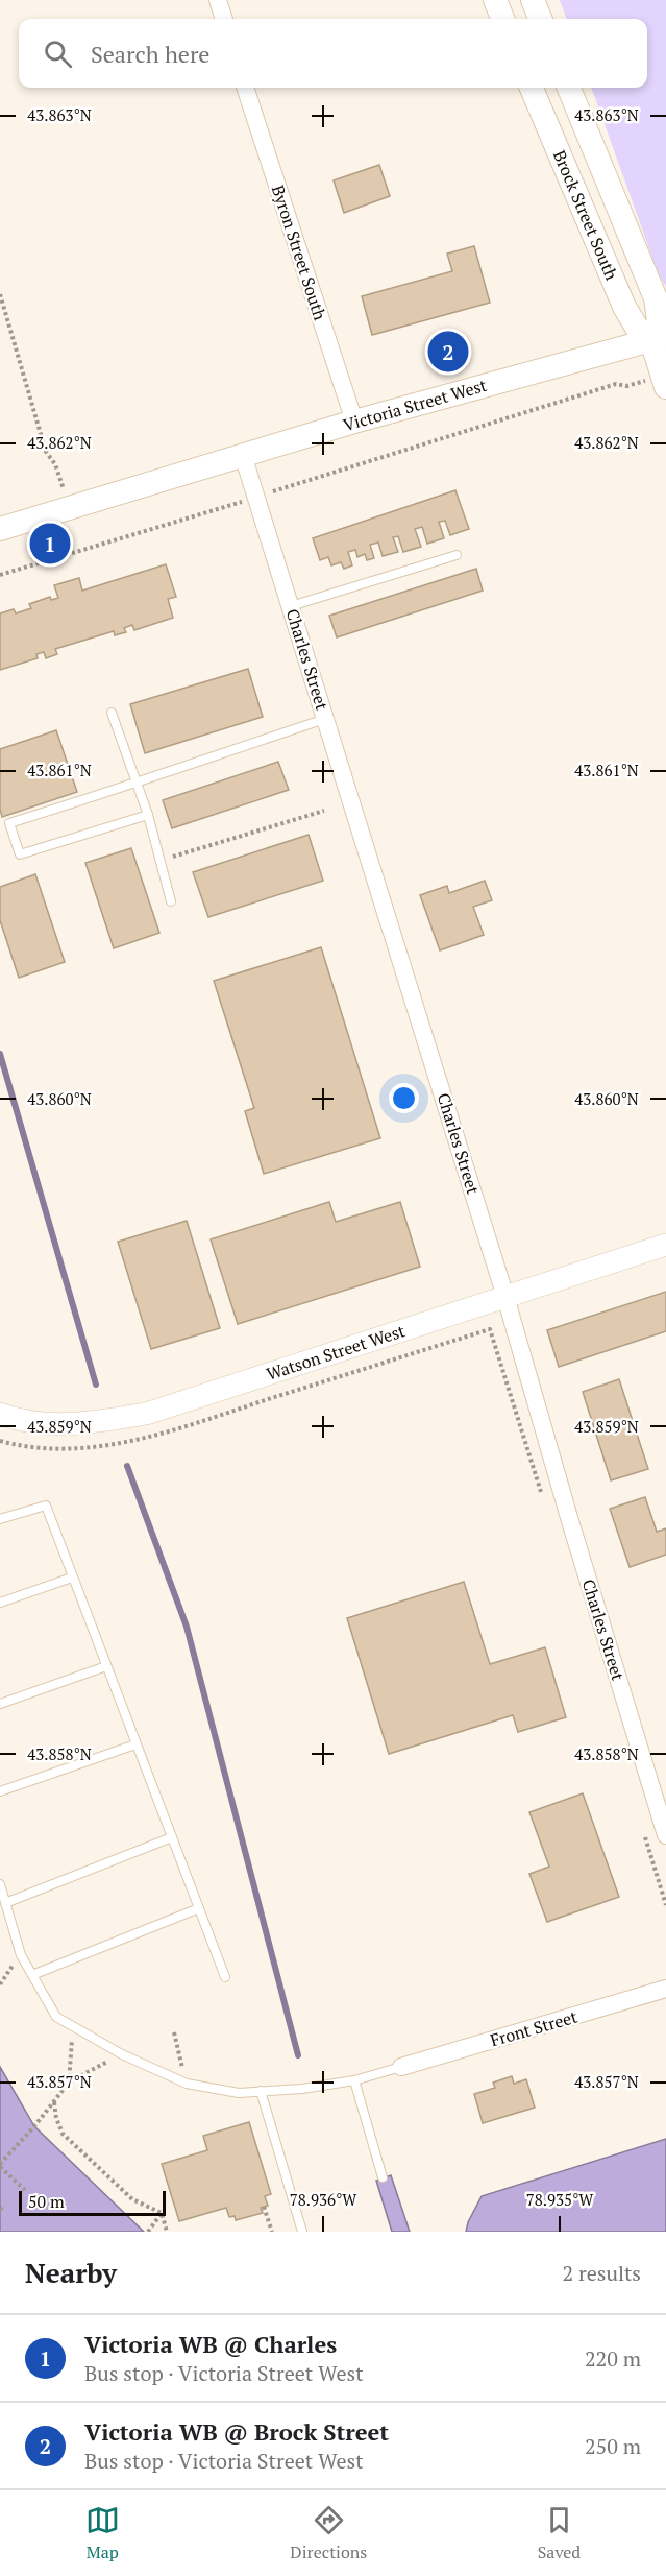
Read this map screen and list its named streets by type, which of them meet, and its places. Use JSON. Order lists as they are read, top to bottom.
{
  "streets": {
    "main road": ["Brock Street South", "Victoria Street West"],
    "street": [
      "Byron Street South",
      "Charles Street",
      "Watson Street West",
      "Front Street"
    ]
  },
  "crossings": [
    ["Brock Street South", "Victoria Street West"],
    ["Byron Street South", "Victoria Street West"],
    ["Victoria Street West", "Charles Street"],
    ["Charles Street", "Watson Street West"]
  ],
  "scale_bar": "50 m",
  "page": {
    "search": "Search here",
    "pins": ["2", "1"],
    "scale": "50 m",
    "heading": ["Nearby", "2 results"],
    "list": [
      {
        "mark": "1",
        "name": "Victoria WB @ Charles",
        "note": "Bus stop · Victoria Street West",
        "value": "220 m"
      },
      {
        "mark": "2",
        "name": "Victoria WB @ Brock Street",
        "note": "Bus stop · Victoria Street West",
        "value": "250 m"
      }
    ],
    "nav": ["Map", "Directions", "Saved"]
  },
  "coordinates": [
    "43.863°N",
    "43.862°N",
    "43.861°N",
    "43.860°N",
    "43.859°N",
    "43.858°N",
    "43.857°N",
    "78.936°W",
    "78.935°W"
  ]
}
